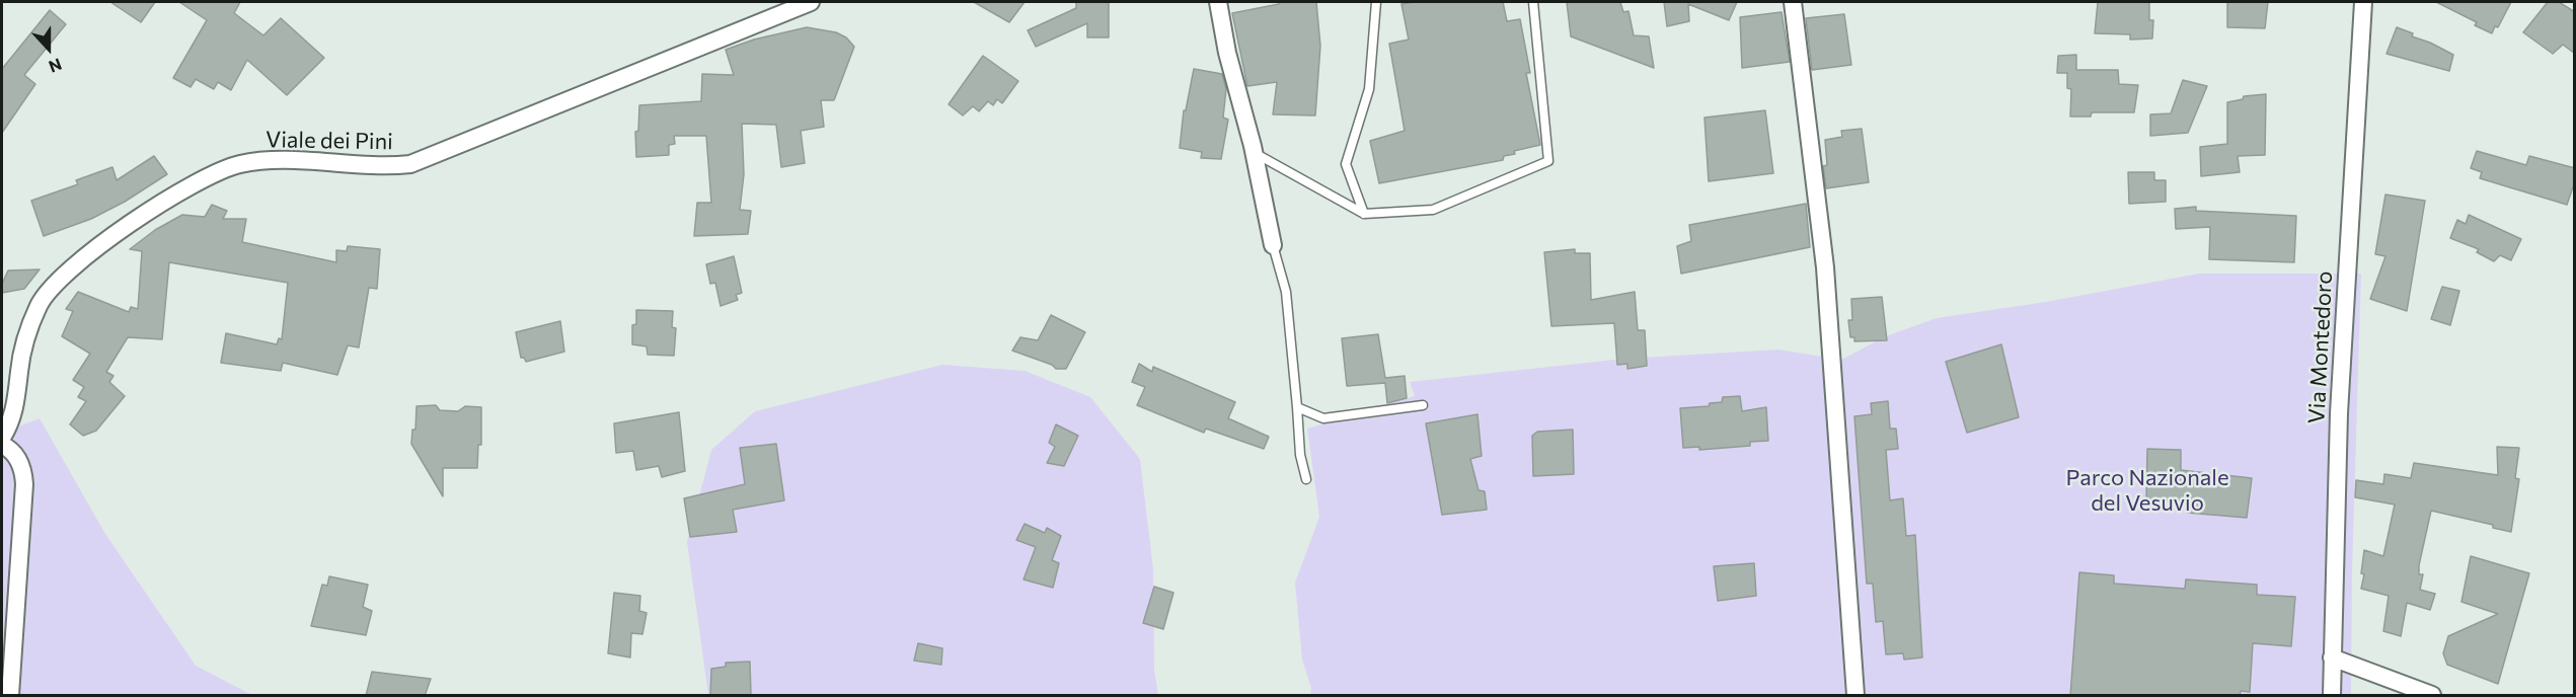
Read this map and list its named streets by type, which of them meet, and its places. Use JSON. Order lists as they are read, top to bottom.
{
  "streets": {
    "street": ["Viale dei Pini", "Via Montedoro"]
  },
  "parks": ["Parco Nazionale del Vesuvio"],
  "north": "bottom"
}
